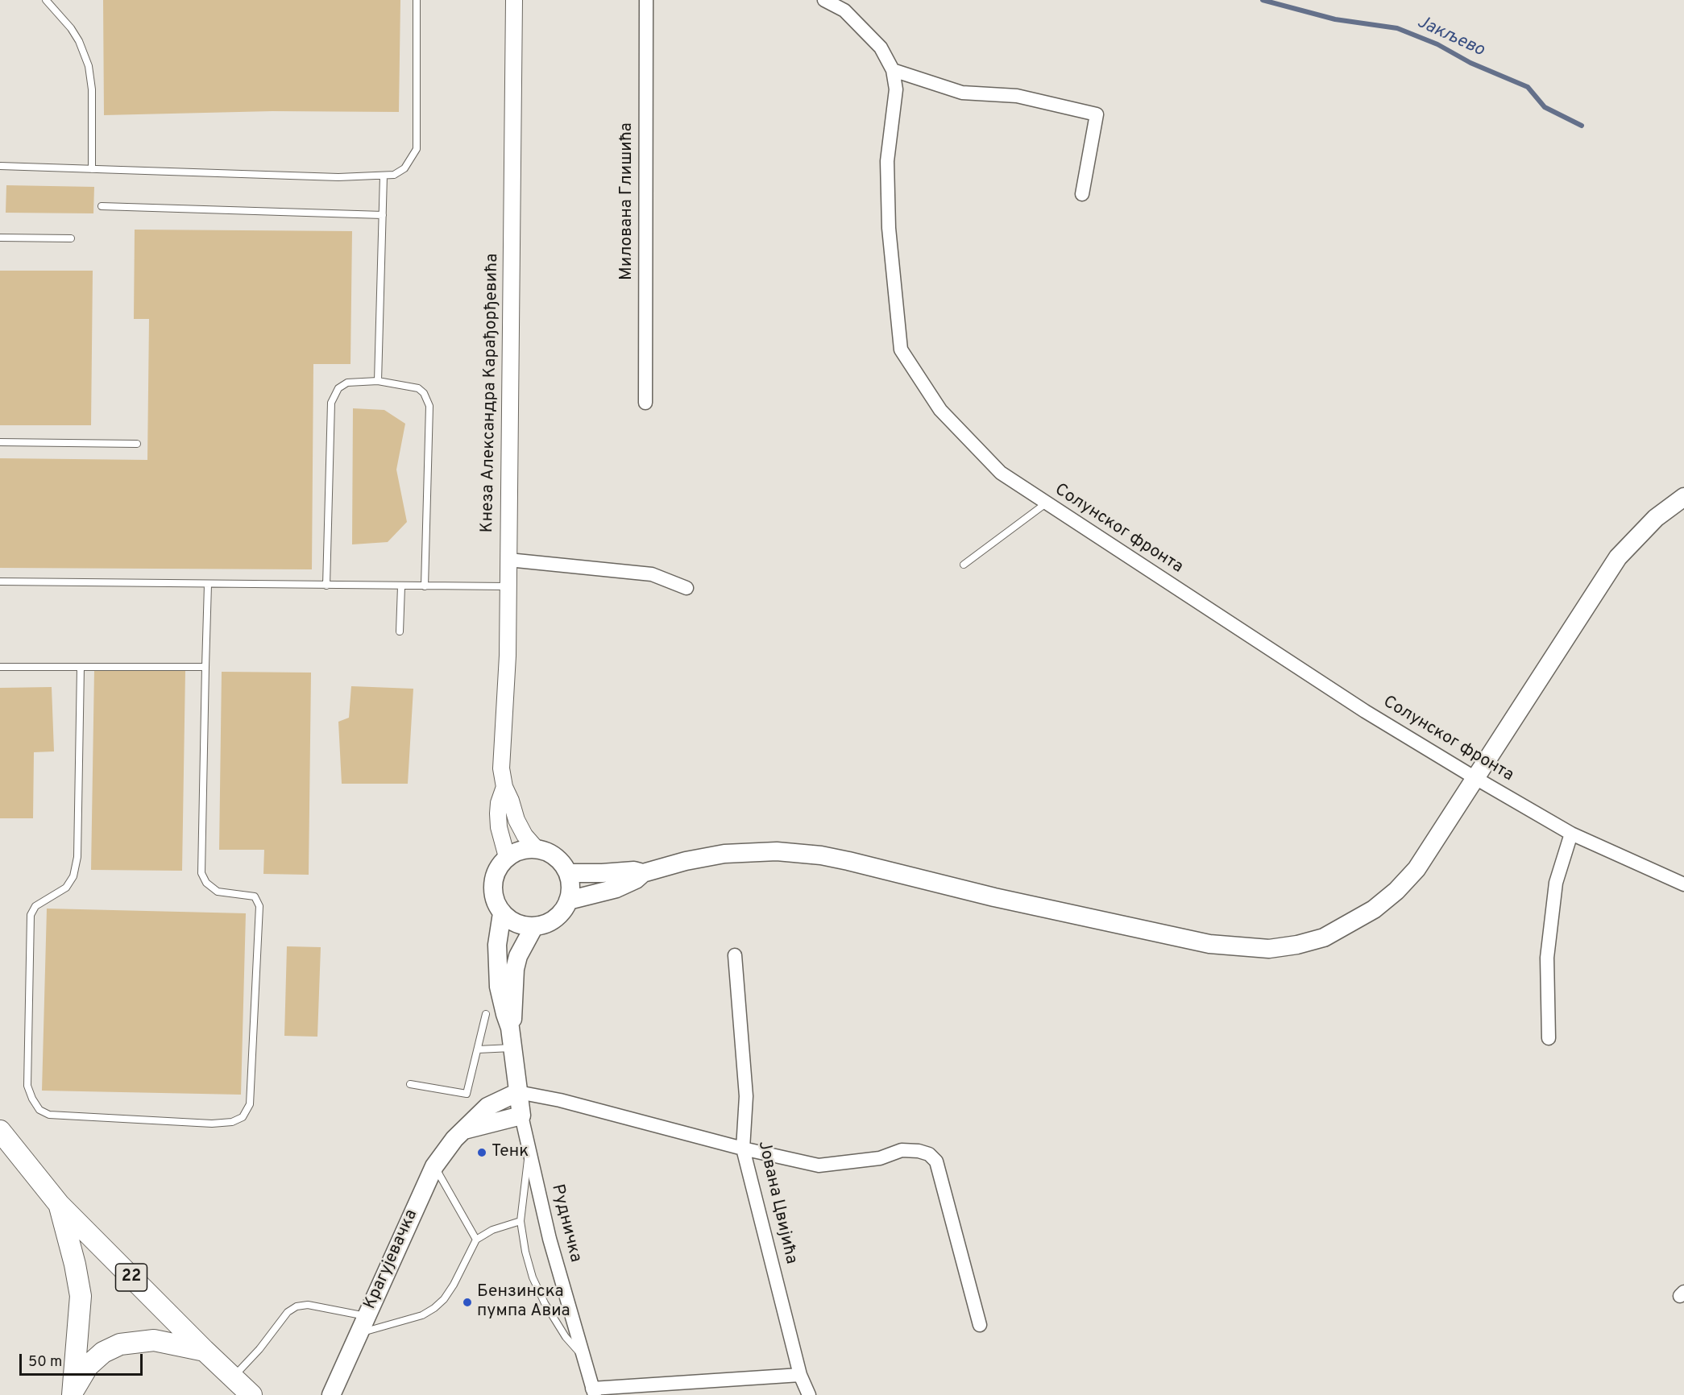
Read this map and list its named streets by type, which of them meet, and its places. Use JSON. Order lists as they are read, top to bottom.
{
  "streets": {
    "main road": ["Крагујевачка", "22"],
    "street": [
      "Милована Глишића",
      "Кнеза Александра Карађорђевића",
      "Солунског фронта",
      "Јована Цвијића",
      "Рудничка"
    ]
  },
  "water": ["Јакљево"],
  "places": ["Тенк", "Бензинска пумпа Авиа"],
  "scale_bar": "50 m"
}
